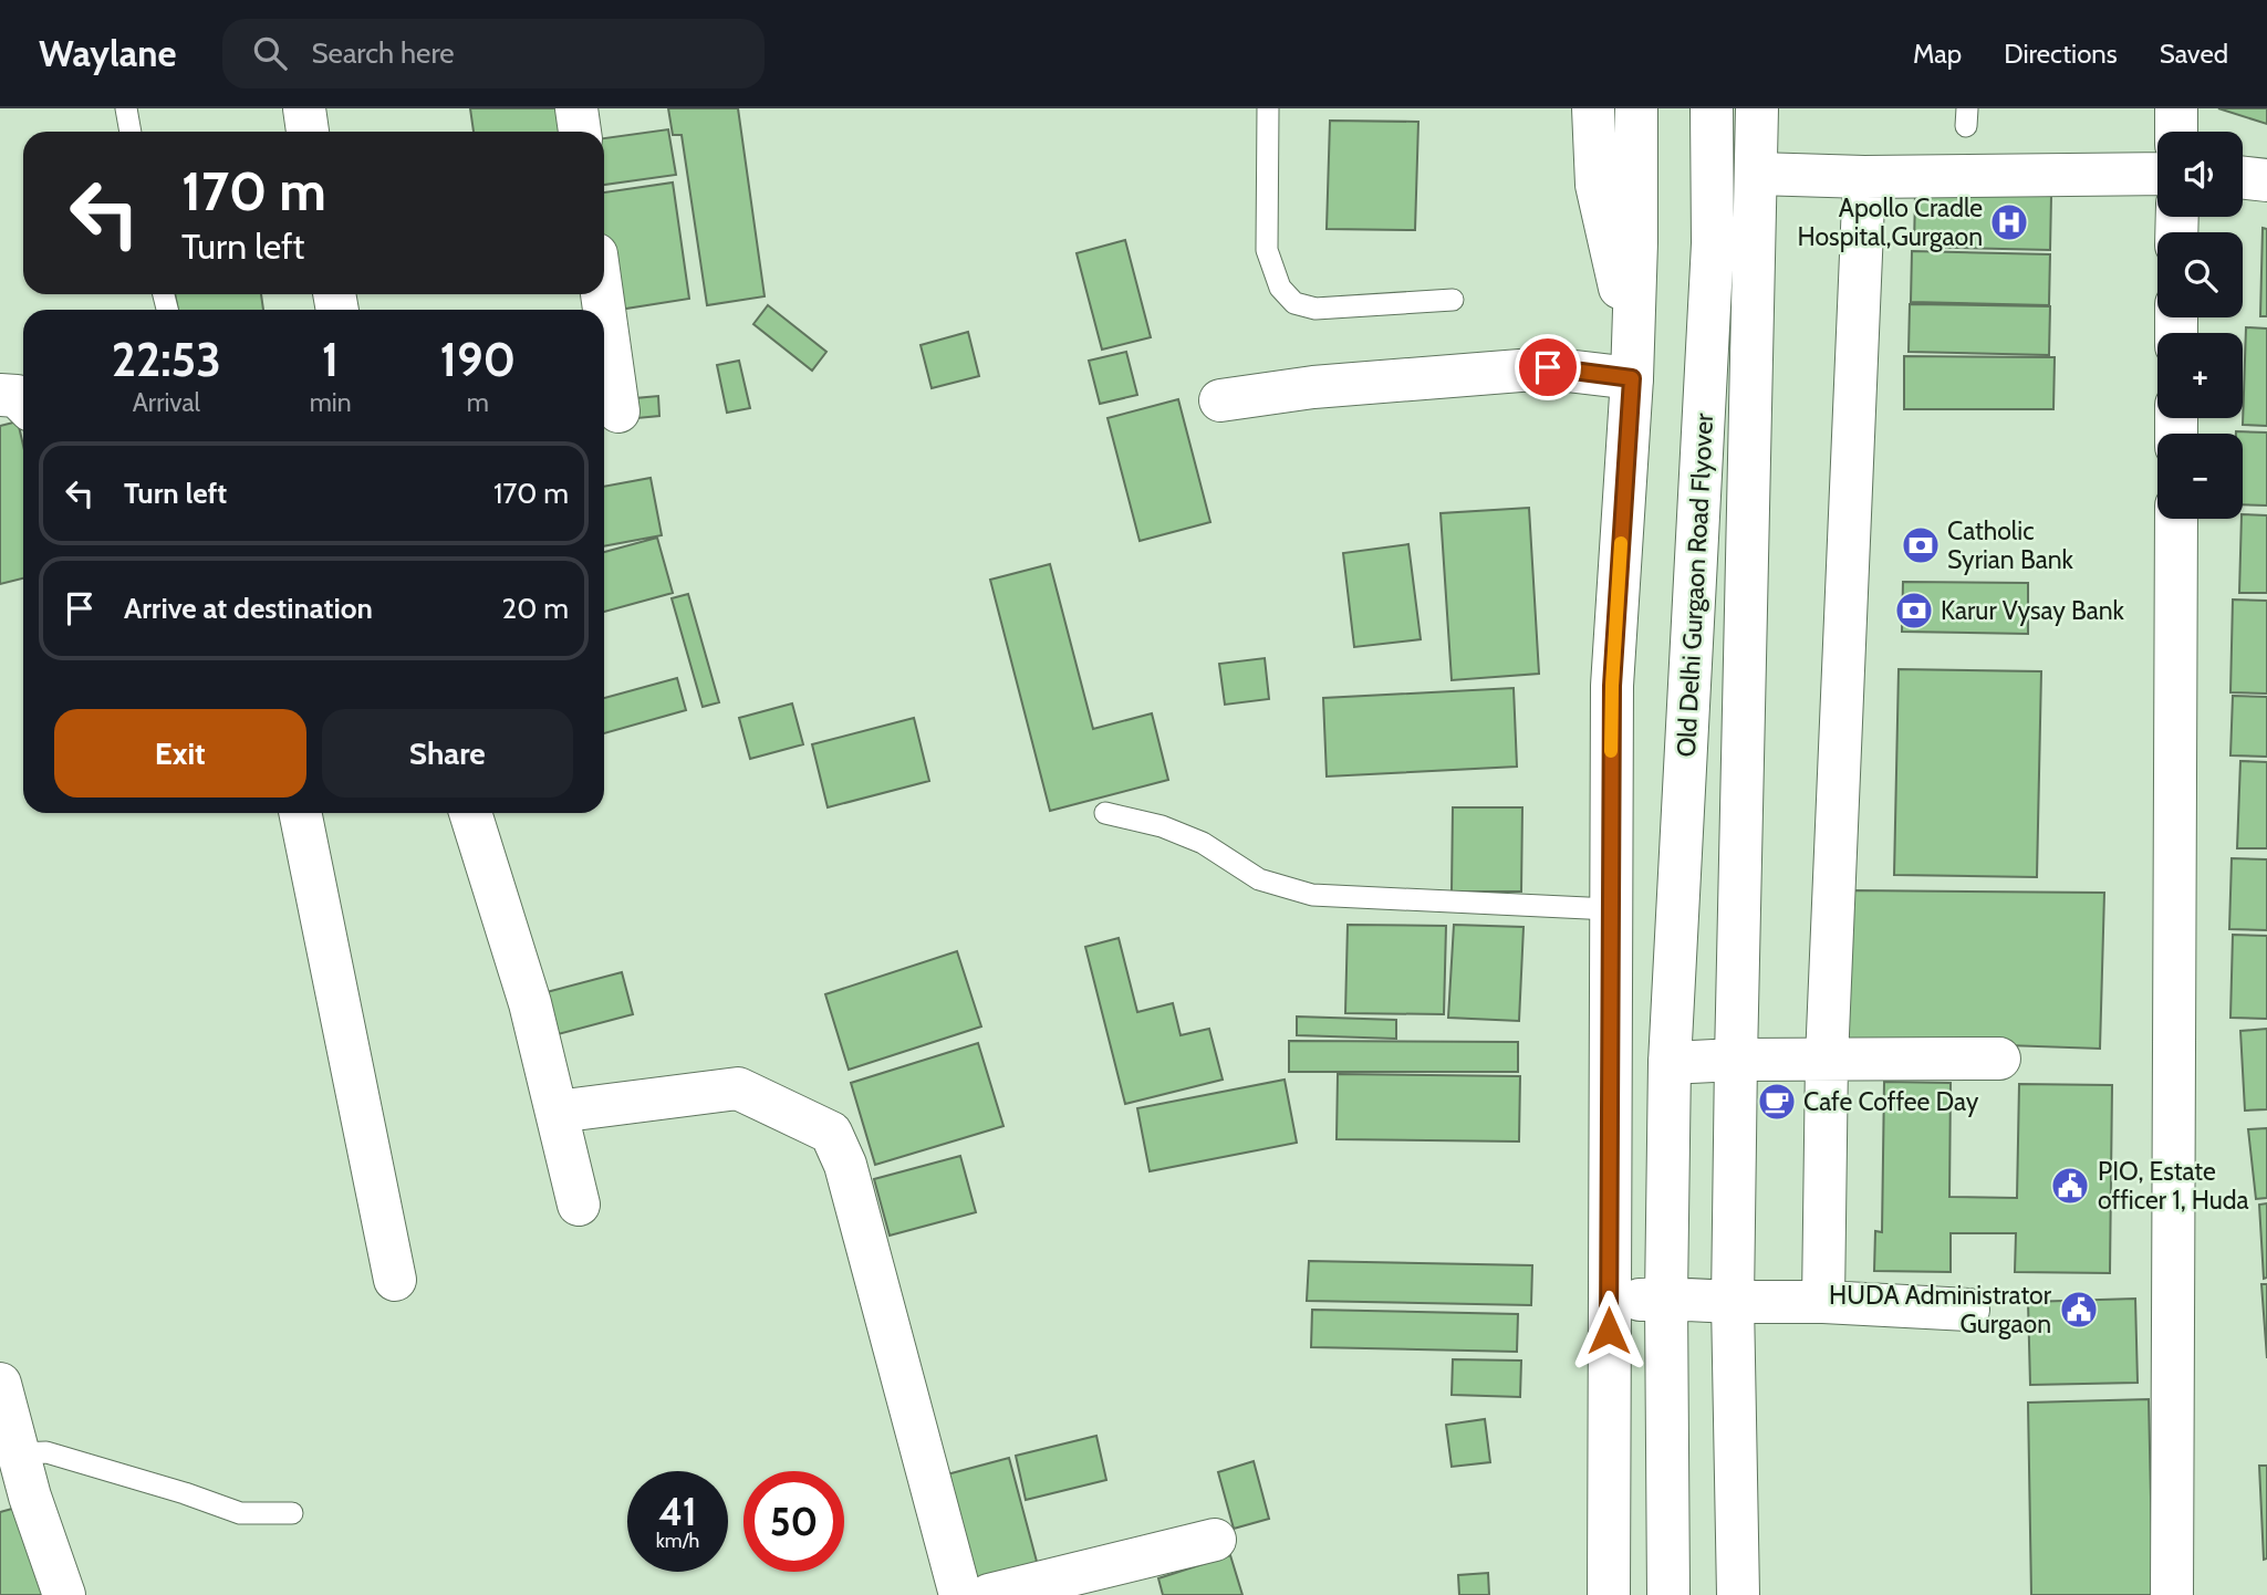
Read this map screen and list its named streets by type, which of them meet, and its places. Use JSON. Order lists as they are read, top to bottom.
{
  "streets": {
    "street": ["Old Delhi Gurgaon Road Flyover"]
  },
  "places": {
    "hospital": ["Apollo Cradle Hospital,Gurgaon"],
    "bank": ["Catholic Syrian Bank", "Karur Vysay Bank"],
    "cafe": ["Cafe Coffee Day"],
    "public building": ["PIO, Estate officer 1, Huda", "HUDA Administrator Gurgaon"]
  },
  "page": {
    "header": "Waylane",
    "search": "Search here",
    "nav": ["Map", "Directions", "Saved"],
    "map_buttons": ["+", "−"],
    "turn": ["170 m", "Turn left"],
    "eta": [
      "22:53",
      "Arrival",
      "1",
      "min",
      "190",
      "m"
    ],
    "list": [
      {
        "name": "Turn left",
        "value": "170 m"
      },
      {
        "name": "Arrive at destination",
        "value": "20 m"
      }
    ],
    "buttons": ["Exit", "Share"],
    "speed": "41 km/h",
    "limit": "50"
  }
}
